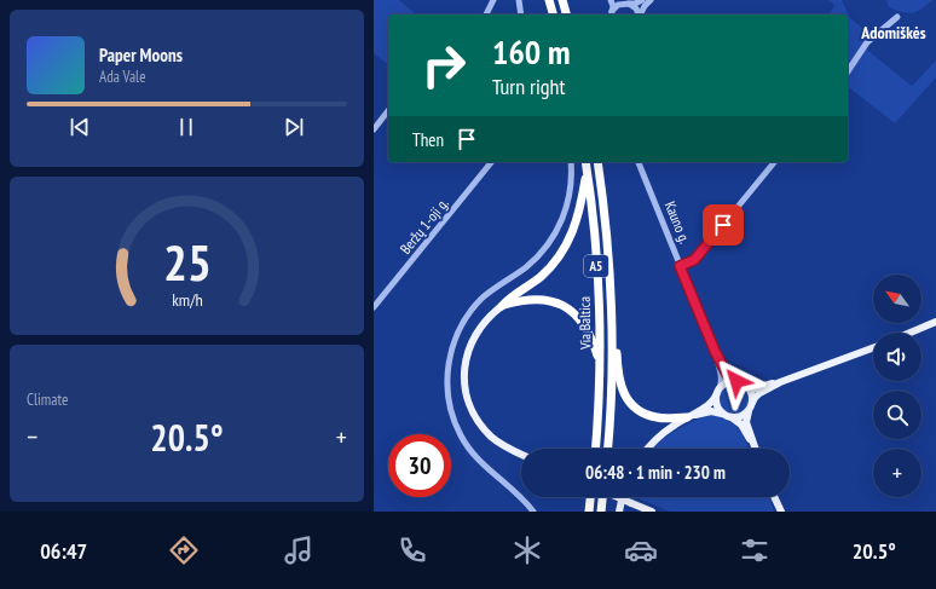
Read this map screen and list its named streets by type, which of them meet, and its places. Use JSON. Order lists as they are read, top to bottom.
{
  "streets": {
    "highway": ["A5", "Via Baltica"],
    "street": ["Kauno g.", "Beržų 1-oji g."]
  },
  "districts": ["Adomiškės"],
  "north": "top left",
  "page": {
    "turn": ["160 m", "Turn right"],
    "song": ["Paper Moons", "Ada Vale"],
    "then": "Then",
    "map_buttons": "+",
    "tile": "Climate",
    "heat": ["−", "20.5°", "+"],
    "limit": "30",
    "trip": "06:48 · 1 min · 230 m",
    "tabs": ["06:47", "20.5°"],
    "gauge": ["25", "km/h"]
  }
}
